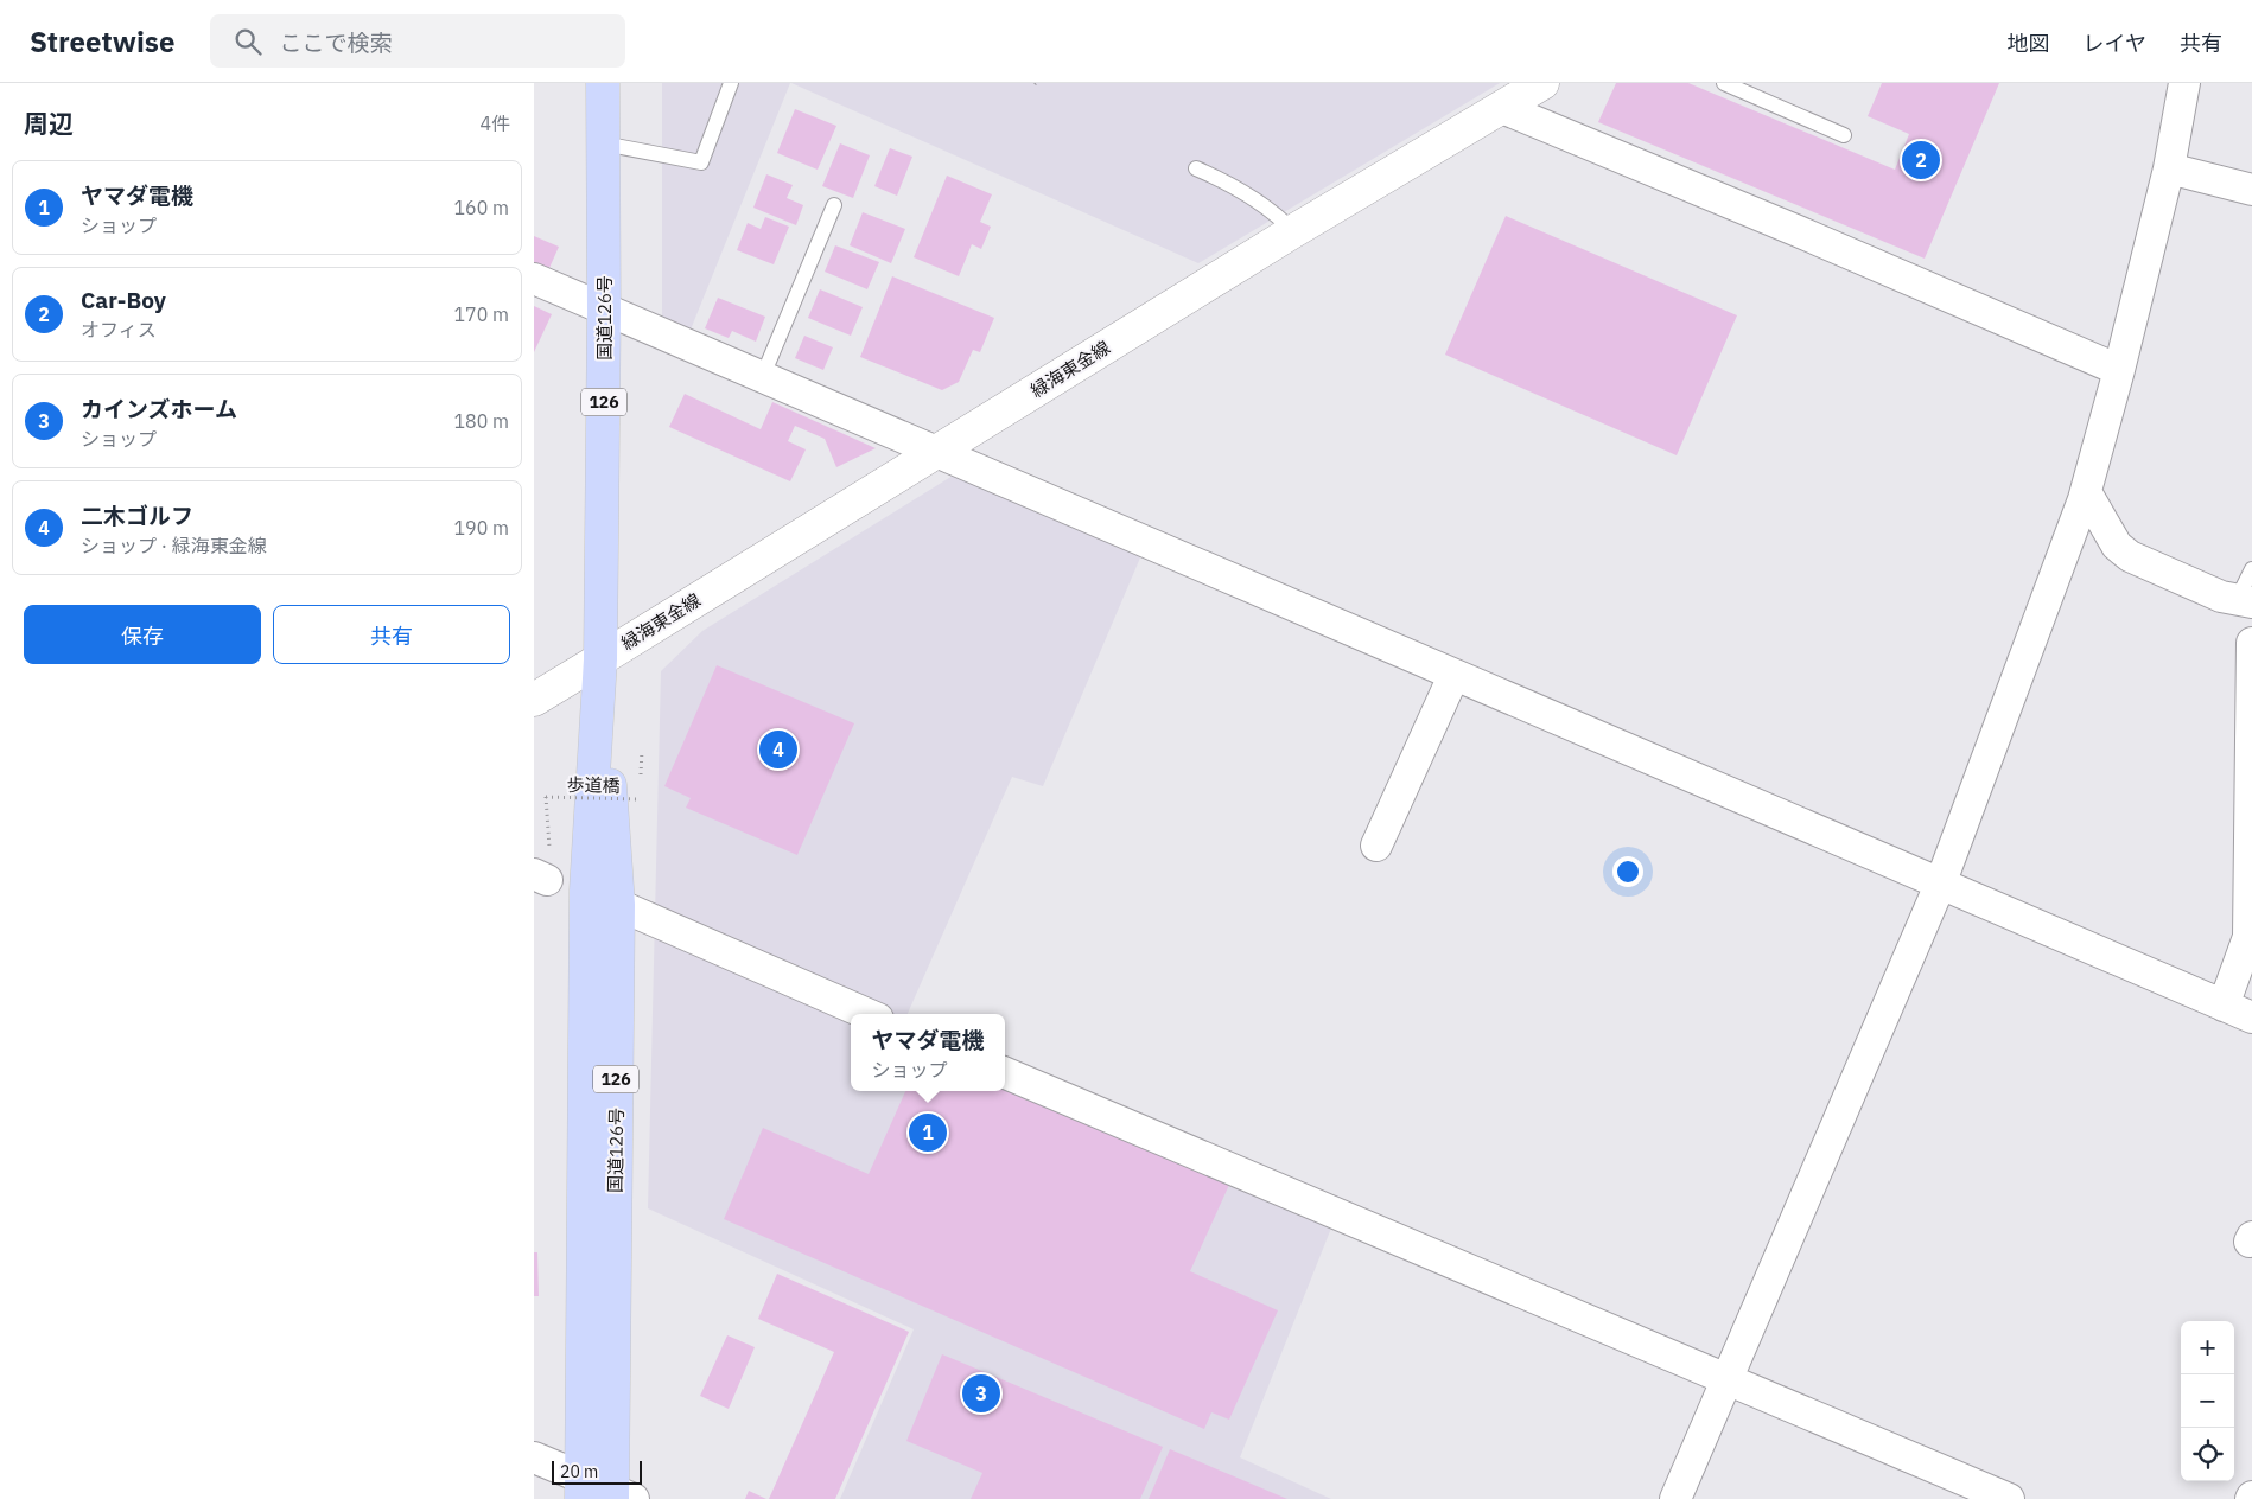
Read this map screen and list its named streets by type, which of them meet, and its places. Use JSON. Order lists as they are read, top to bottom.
{
  "streets": {
    "highway": ["国道126号", "126"],
    "main road": ["緑海東金線"],
    "path": ["歩道橋"]
  },
  "crossings": [
    ["国道126号", "緑海東金線"]
  ],
  "scale_bar": "20 m",
  "page": {
    "header": "Streetwise",
    "search": "ここで検索",
    "nav": ["地図", "レイヤ", "共有"],
    "heading": ["周辺", "4件"],
    "pins": [
      "2",
      "4",
      "1",
      "3"
    ],
    "list": [
      {
        "mark": "1",
        "name": "ヤマダ電機",
        "note": "ショップ",
        "value": "160 m"
      },
      {
        "mark": "2",
        "name": "Car-Boy",
        "note": "オフィス",
        "value": "170 m"
      },
      {
        "mark": "3",
        "name": "カインズホーム",
        "note": "ショップ",
        "value": "180 m"
      },
      {
        "mark": "4",
        "name": "二木ゴルフ",
        "note": "ショップ · 緑海東金線",
        "value": "190 m"
      }
    ],
    "buttons": ["保存", "共有"],
    "popup": ["ヤマダ電機", "ショップ"],
    "map_buttons": ["+", "−"],
    "scale": "20 m"
  }
}
